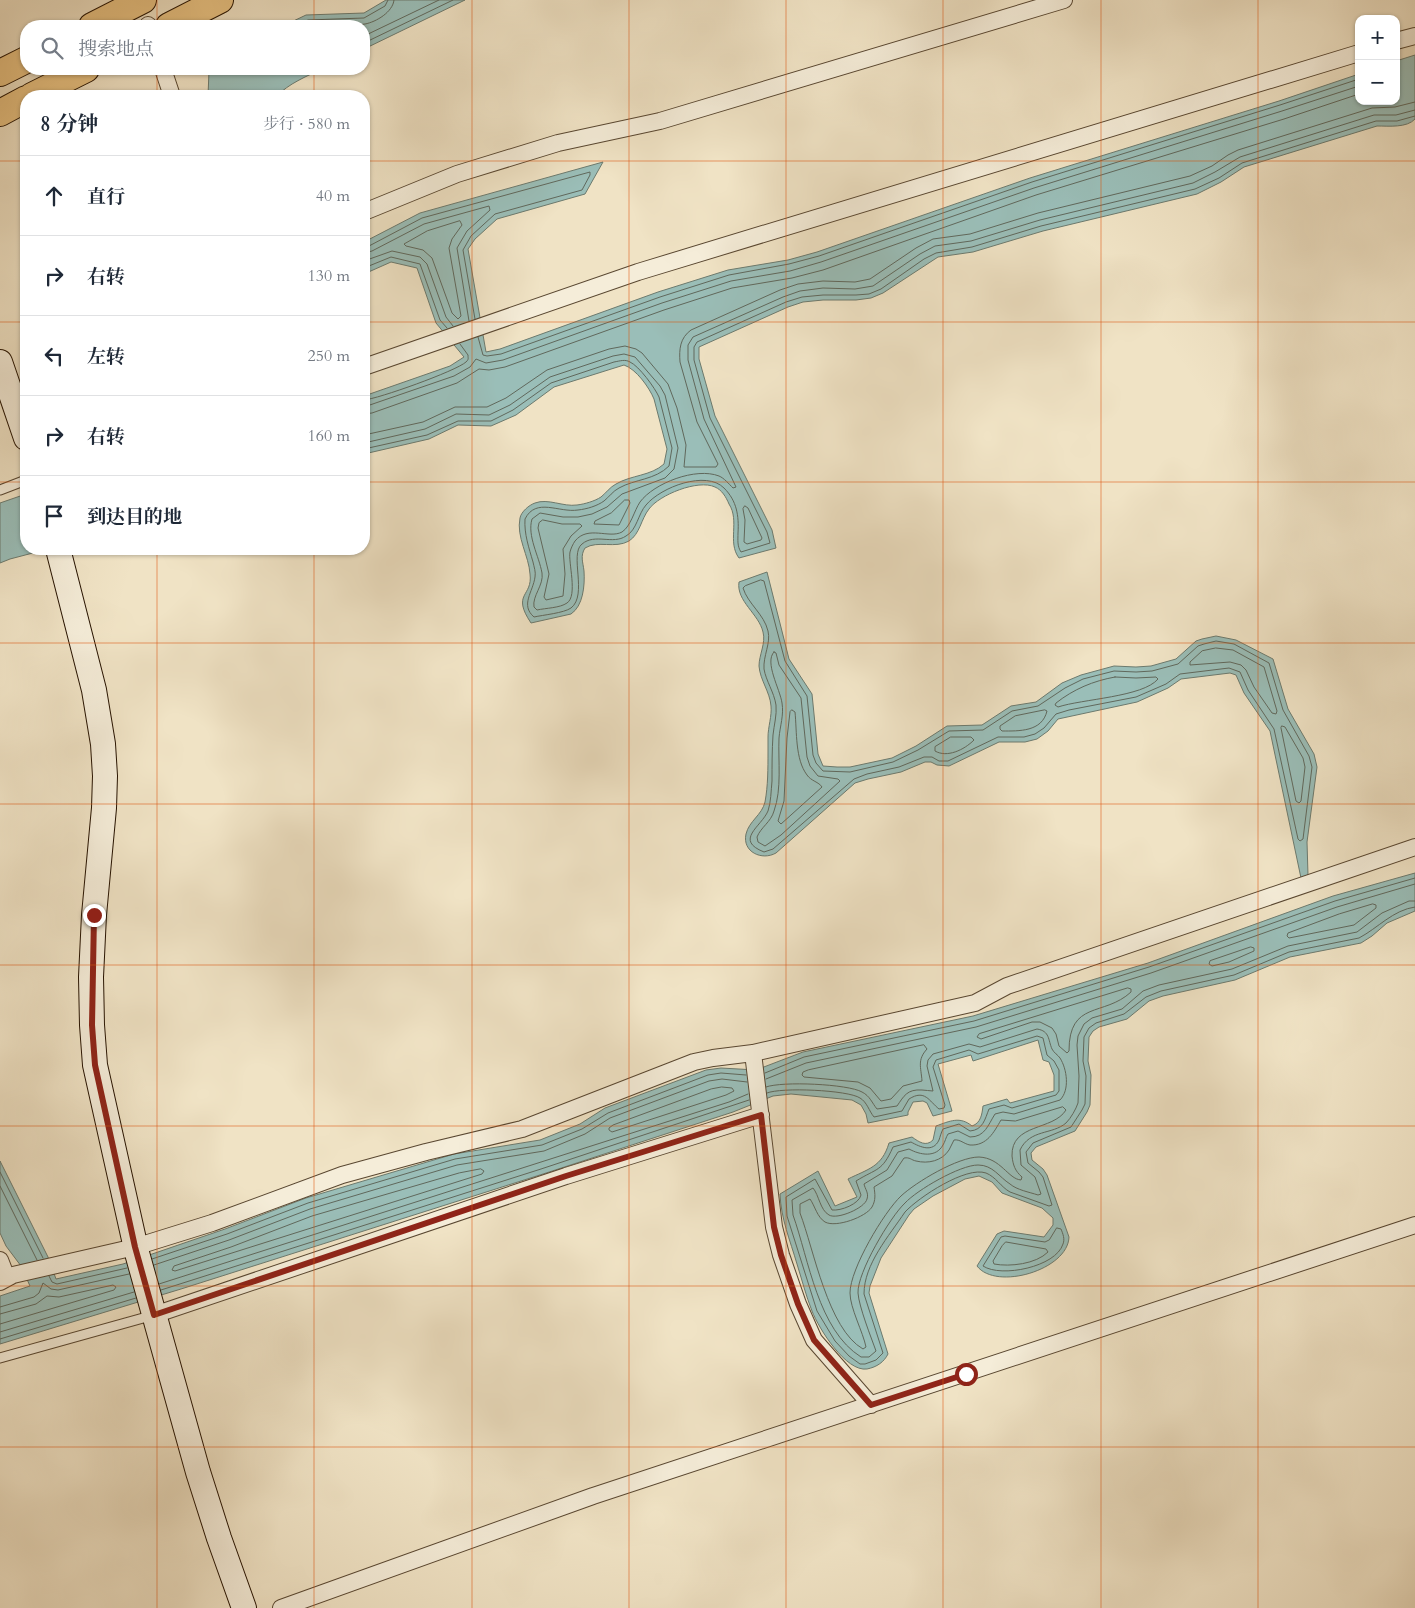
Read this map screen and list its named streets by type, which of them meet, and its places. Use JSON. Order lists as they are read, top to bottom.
{
  "page": {
    "map_buttons": ["+", "−"],
    "search": "搜索地点",
    "heading": ["8 分钟", "步行 · 580 m"],
    "list": [
      ["直行", "40 m"],
      ["右转", "130 m"],
      ["左转", "250 m"],
      ["右转", "160 m"],
      "到达目的地"
    ]
  }
}
